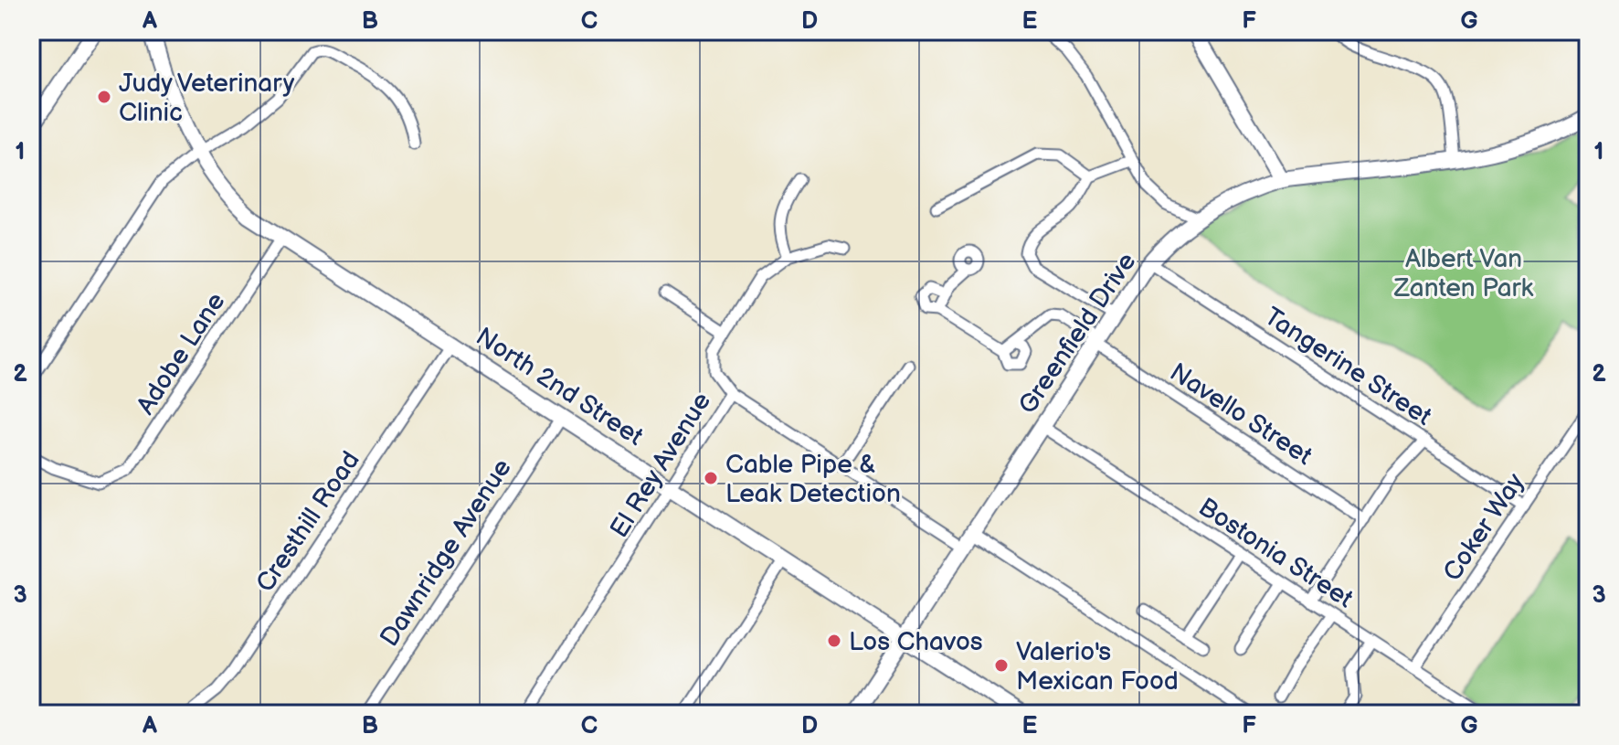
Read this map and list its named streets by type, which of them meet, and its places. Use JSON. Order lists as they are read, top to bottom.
{
  "streets": {
    "main road": ["Greenfield Drive", "North 2nd Street"],
    "street": [
      "Adobe Lane",
      "Tangerine Street",
      "Navello Street",
      "El Rey Avenue",
      "Cresthill Road",
      "Coker Way",
      "Dawnridge Avenue",
      "Bostonia Street"
    ]
  },
  "crossings": [
    ["Greenfield Drive", "Tangerine Street"],
    ["Greenfield Drive", "North 2nd Street"],
    ["Greenfield Drive", "Navello Street"],
    ["Greenfield Drive", "Bostonia Street"],
    ["Adobe Lane", "North 2nd Street"],
    ["Tangerine Street", "Coker Way"],
    ["North 2nd Street", "El Rey Avenue"],
    ["North 2nd Street", "Cresthill Road"],
    ["North 2nd Street", "Dawnridge Avenue"],
    ["Coker Way", "Bostonia Street"]
  ],
  "parks": ["Albert Van Zanten Park"],
  "places": [
    "Judy Veterinary Clinic",
    "Cable Pipe & Leak Detection",
    "Los Chavos",
    "Valerio's Mexican Food"
  ],
  "grid": {
    "columns": [
      "A",
      "B",
      "C",
      "D",
      "E",
      "F",
      "G"
    ],
    "rows": ["1", "2", "3"]
  }
}
